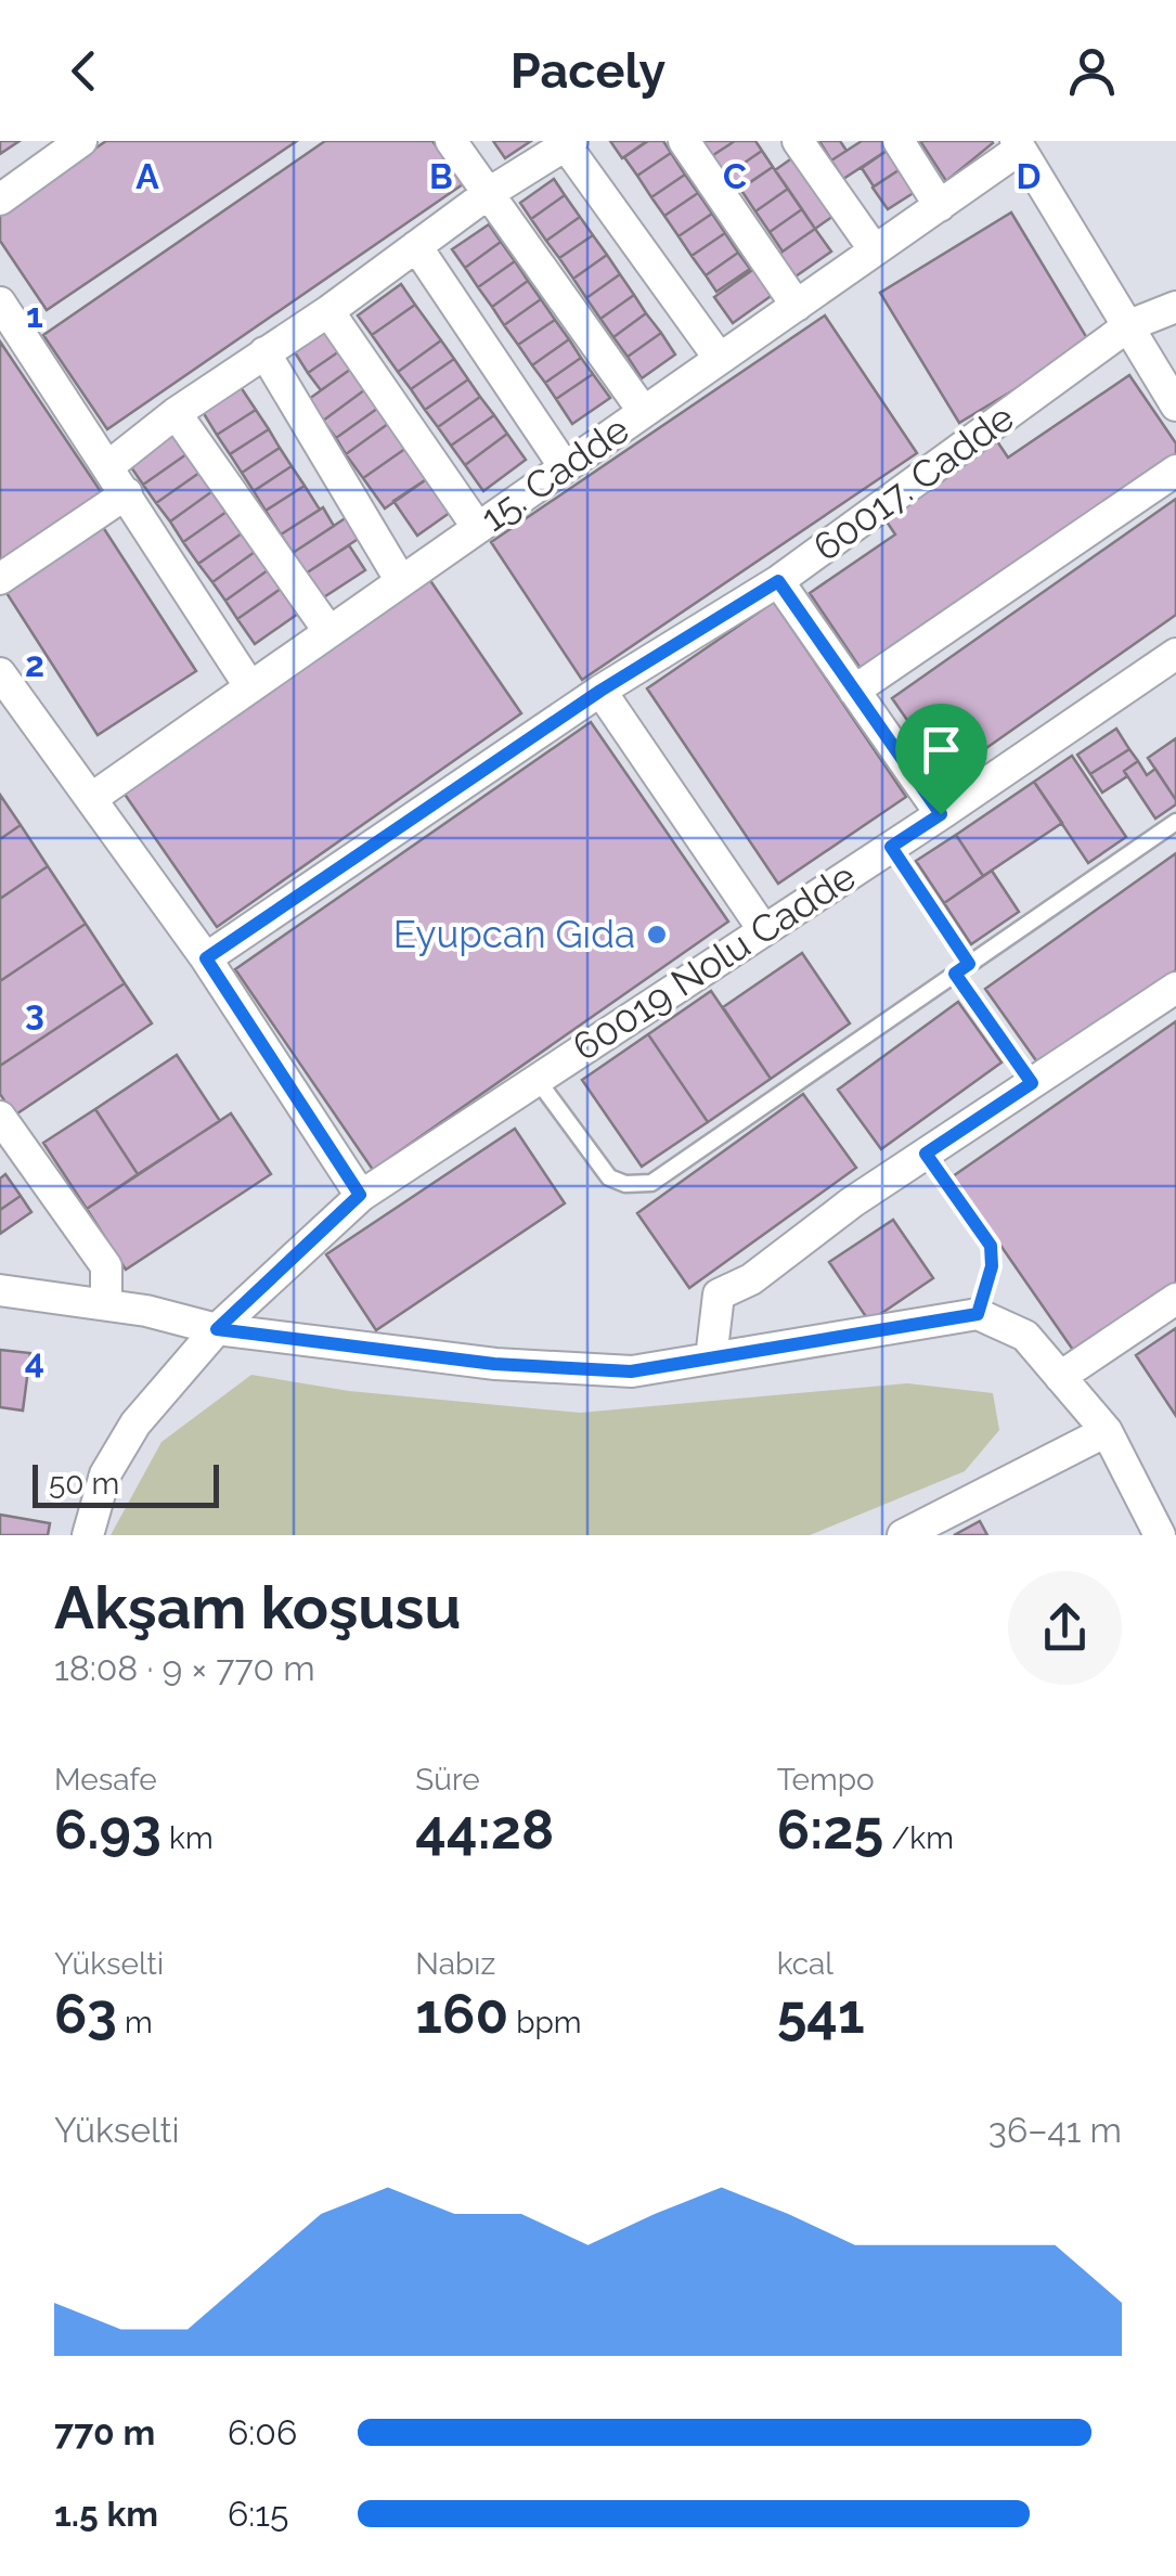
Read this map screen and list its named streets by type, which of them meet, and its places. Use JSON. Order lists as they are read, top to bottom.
{
  "streets": {
    "street": ["15. Cadde", "60017. Cadde", "60019 Nolu Cadde"]
  },
  "places": ["Eyupcan Gıda"],
  "scale_bar": "50 m",
  "page": {
    "header": "Pacely",
    "scale": "50 m",
    "heading": ["Akşam koşusu", "18:08 · 9 × 770 m"],
    "stats": [
      ["Mesafe", "6.93 km"],
      ["Süre", "44:28"],
      ["Tempo", "6:25 /km"],
      ["Yükselti", "63 m"],
      ["Nabız", "160 bpm"],
      ["kcal", "541"]
    ],
    "chart": ["Yükselti", "36–41 m"],
    "list": [
      {
        "name": "770 m",
        "note": "6:06"
      },
      {
        "name": "1.5 km",
        "note": "6:15"
      }
    ]
  },
  "grid": {
    "columns": [
      "A",
      "B",
      "C",
      "D"
    ],
    "rows": [
      "1",
      "2",
      "3",
      "4"
    ]
  }
}
